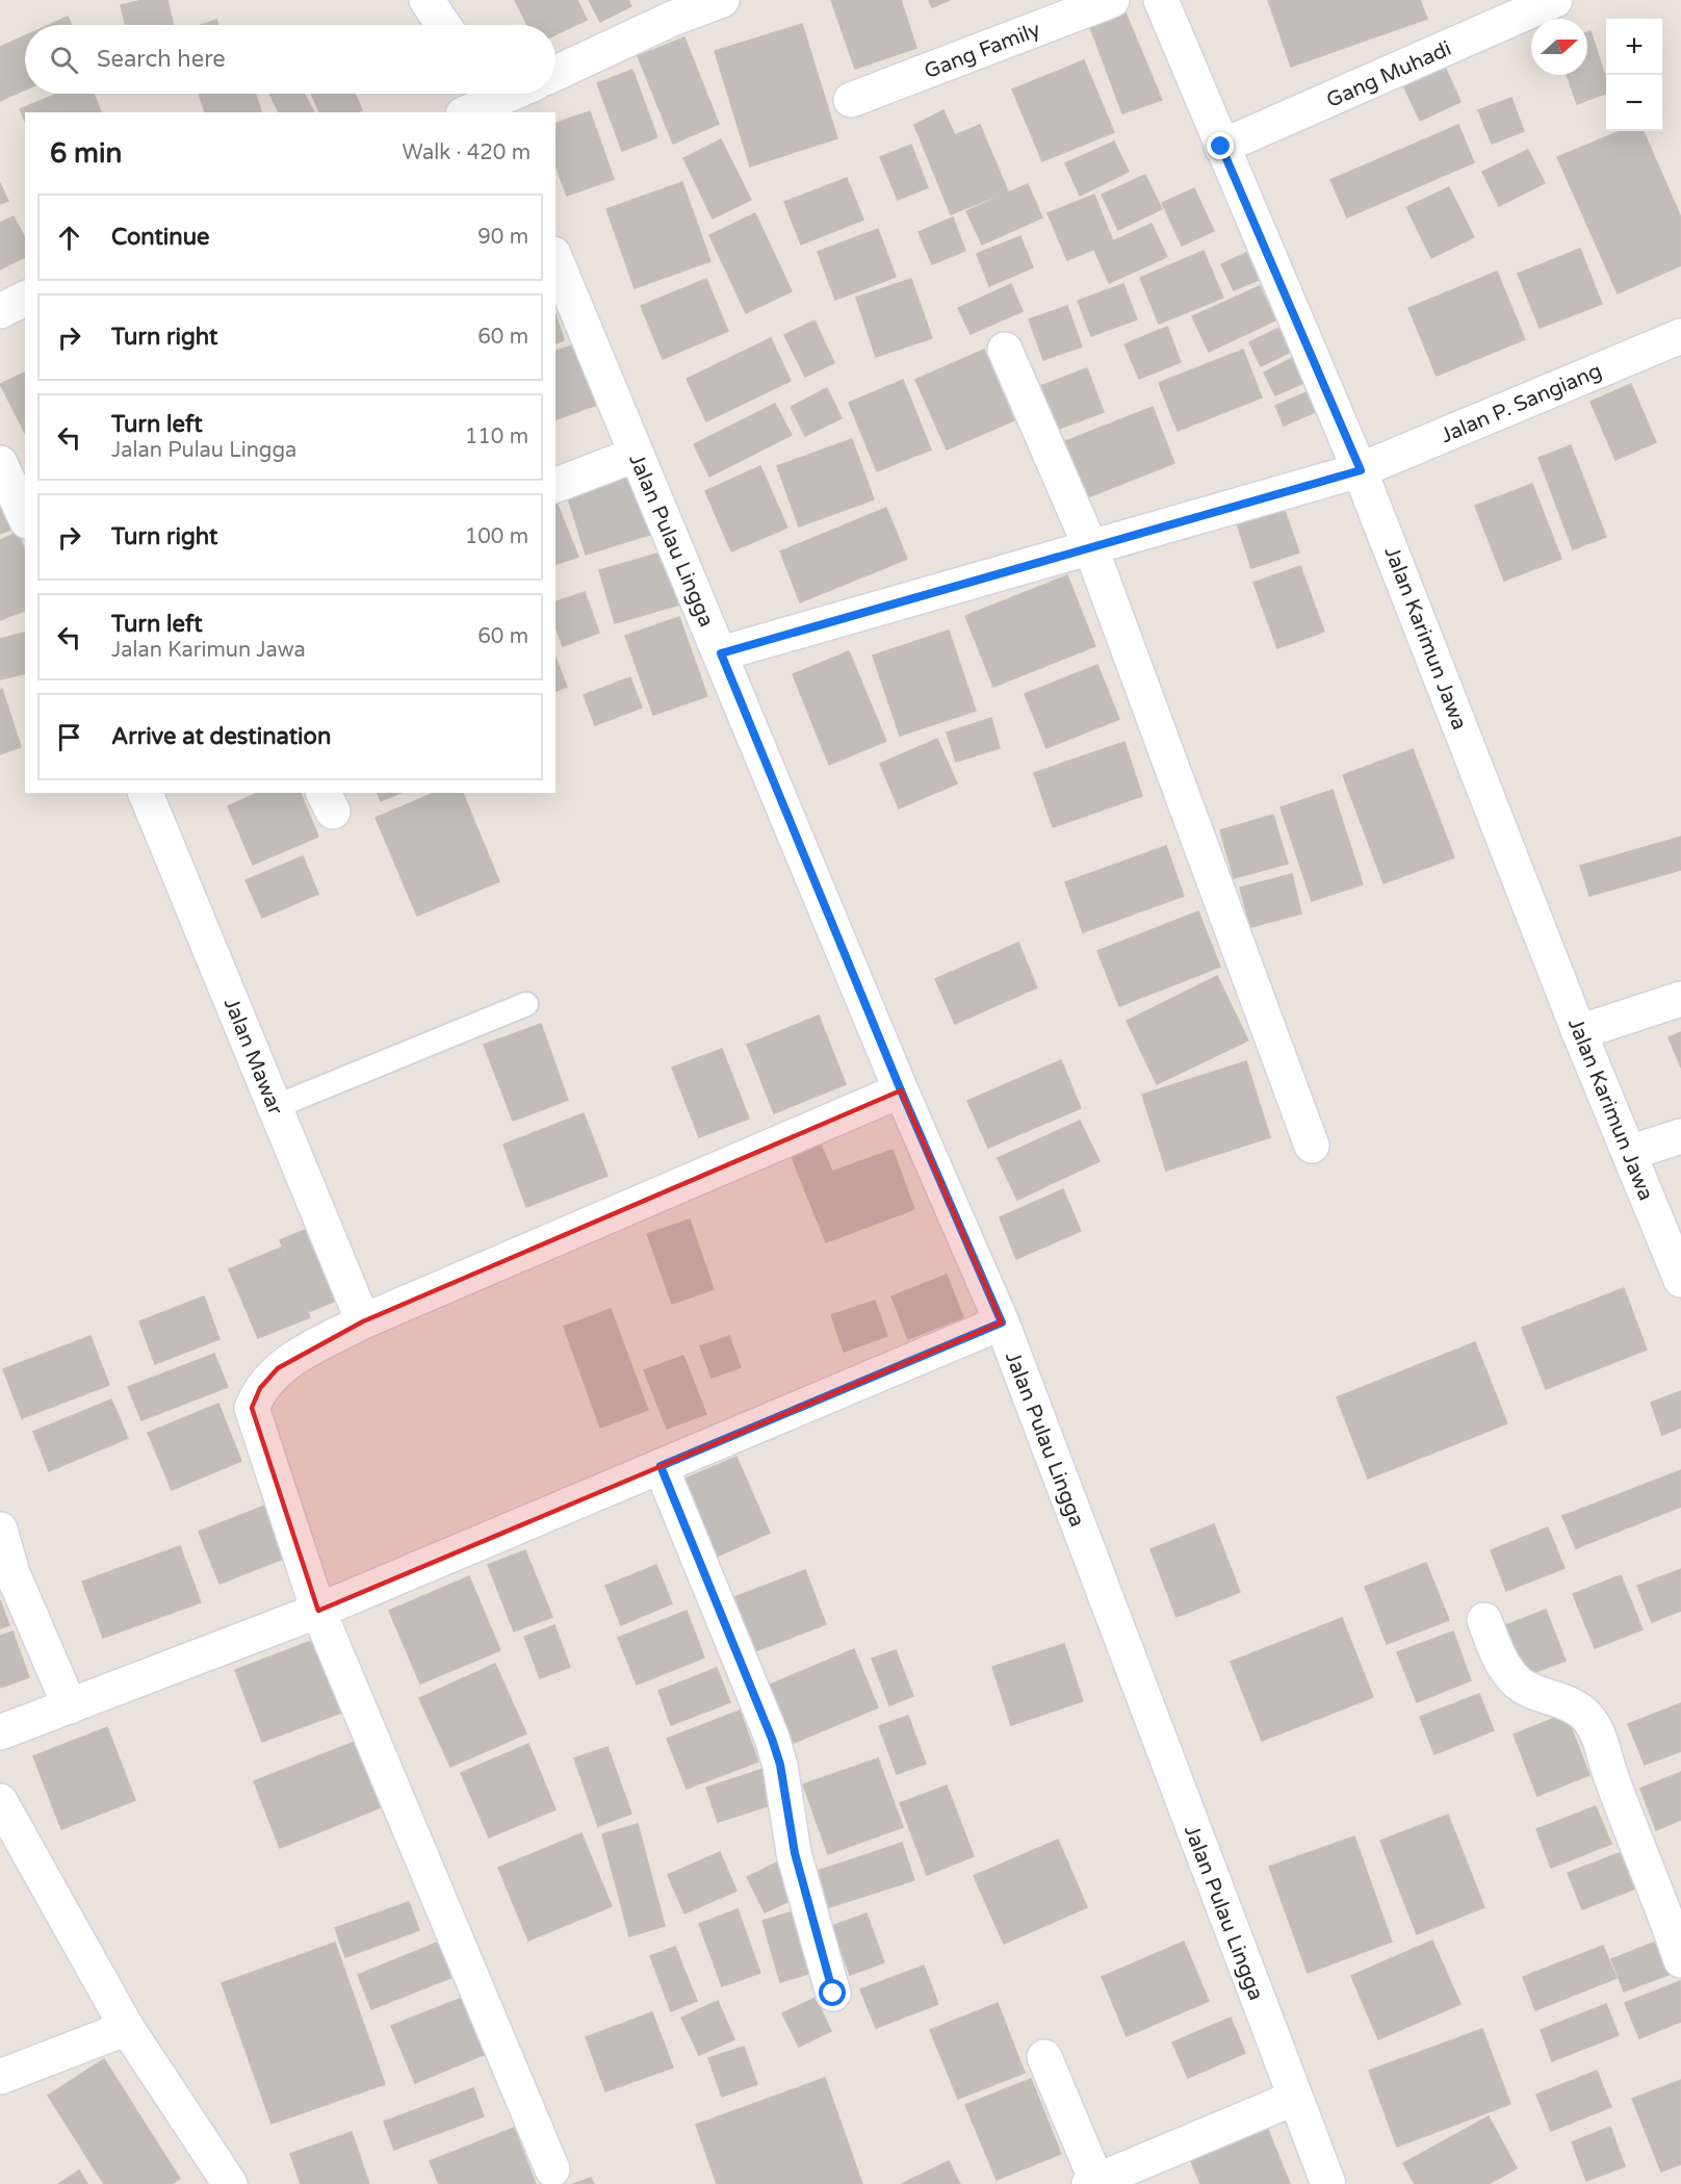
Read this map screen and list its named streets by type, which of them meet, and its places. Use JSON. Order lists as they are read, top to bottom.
{
  "streets": {
    "street": [
      "Gang Family",
      "Gang Muhadi",
      "Jalan P. Sangiang",
      "Jalan Pulau Lingga",
      "Jalan Karimun Jawa",
      "Jalan Mawar"
    ]
  },
  "crossings": [
    ["Gang Muhadi", "Jalan Karimun Jawa"],
    ["Jalan P. Sangiang", "Jalan Pulau Lingga"],
    ["Jalan P. Sangiang", "Jalan Karimun Jawa"]
  ],
  "north": "right",
  "page": {
    "map_buttons": ["+", "−"],
    "search": "Search here",
    "heading": ["6 min", "Walk · 420 m"],
    "list": [
      ["Continue", "90 m"],
      ["Turn right", "60 m"],
      ["Turn left", "Jalan Pulau Lingga", "110 m"],
      ["Turn right", "100 m"],
      ["Turn left", "Jalan Karimun Jawa", "60 m"],
      "Arrive at destination"
    ]
  }
}
